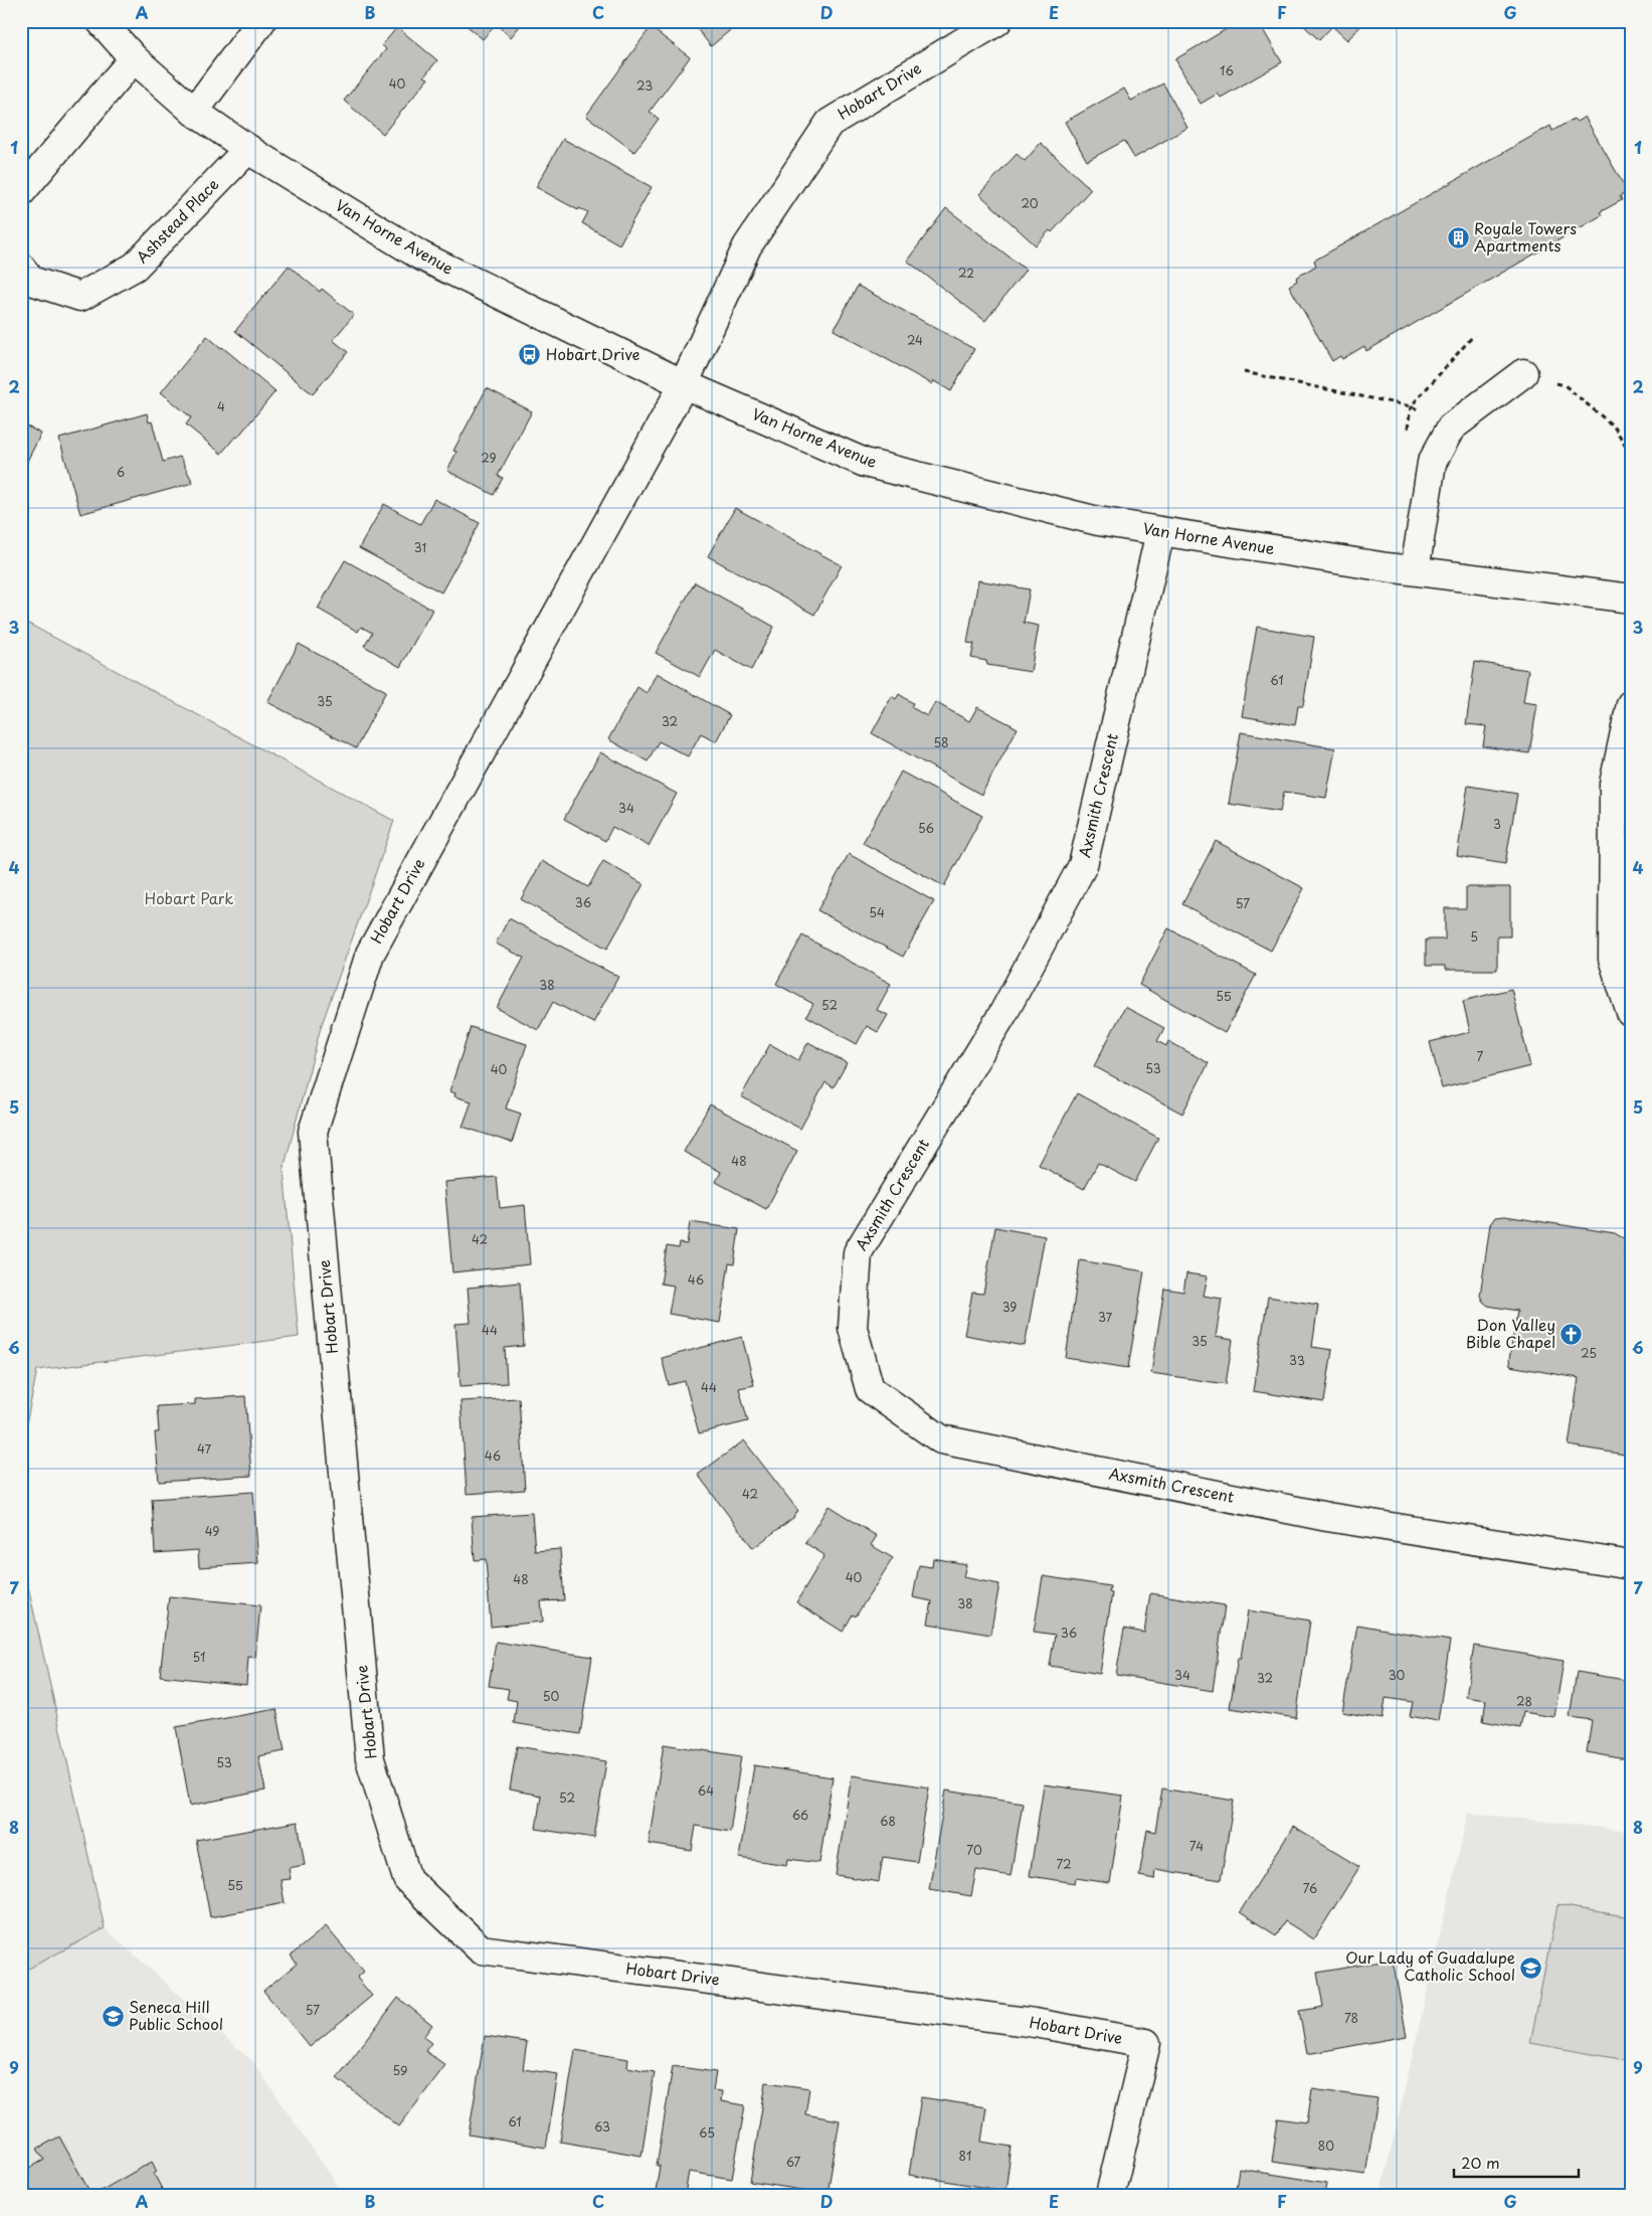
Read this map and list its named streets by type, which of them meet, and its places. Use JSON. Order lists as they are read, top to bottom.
{
  "streets": {
    "street": [
      "Hobart Drive",
      "Ashstead Place",
      "Van Horne Avenue",
      "Axsmith Crescent"
    ]
  },
  "crossings": [
    ["Hobart Drive", "Van Horne Avenue"],
    ["Ashstead Place", "Van Horne Avenue"],
    ["Van Horne Avenue", "Axsmith Crescent"]
  ],
  "parks": ["Hobart Park"],
  "places": {
    "building": ["Royale Towers Apartments"],
    "bus stop": ["Hobart Drive"],
    "church": ["Don Valley Bible Chapel"],
    "school or university": ["Our Lady of Guadalupe Catholic School", "Seneca Hill Public School"]
  },
  "house_numbers": [
    "16",
    "40",
    "23",
    "20",
    "22",
    "24",
    "4",
    "29",
    "6",
    "31",
    "61",
    "35",
    "32",
    "58",
    "34",
    "3",
    "56",
    "36",
    "57",
    "54",
    "5",
    "38",
    "55",
    "52",
    "7",
    "53",
    "40",
    "48",
    "42",
    "46",
    "39",
    "37",
    "44",
    "35",
    "25",
    "33",
    "44",
    "47",
    "46",
    "42",
    "49",
    "40",
    "48",
    "38",
    "36",
    "51",
    "34",
    "30",
    "32",
    "50",
    "28",
    "53",
    "64",
    "52",
    "66",
    "68",
    "74",
    "70",
    "72",
    "55",
    "76",
    "57",
    "78",
    "59",
    "61",
    "63",
    "65",
    "80",
    "81",
    "67"
  ],
  "scale_bar": "20 m",
  "grid": {
    "columns": [
      "A",
      "B",
      "C",
      "D",
      "E",
      "F",
      "G"
    ],
    "rows": [
      "1",
      "2",
      "3",
      "4",
      "5",
      "6",
      "7",
      "8",
      "9"
    ]
  }
}
